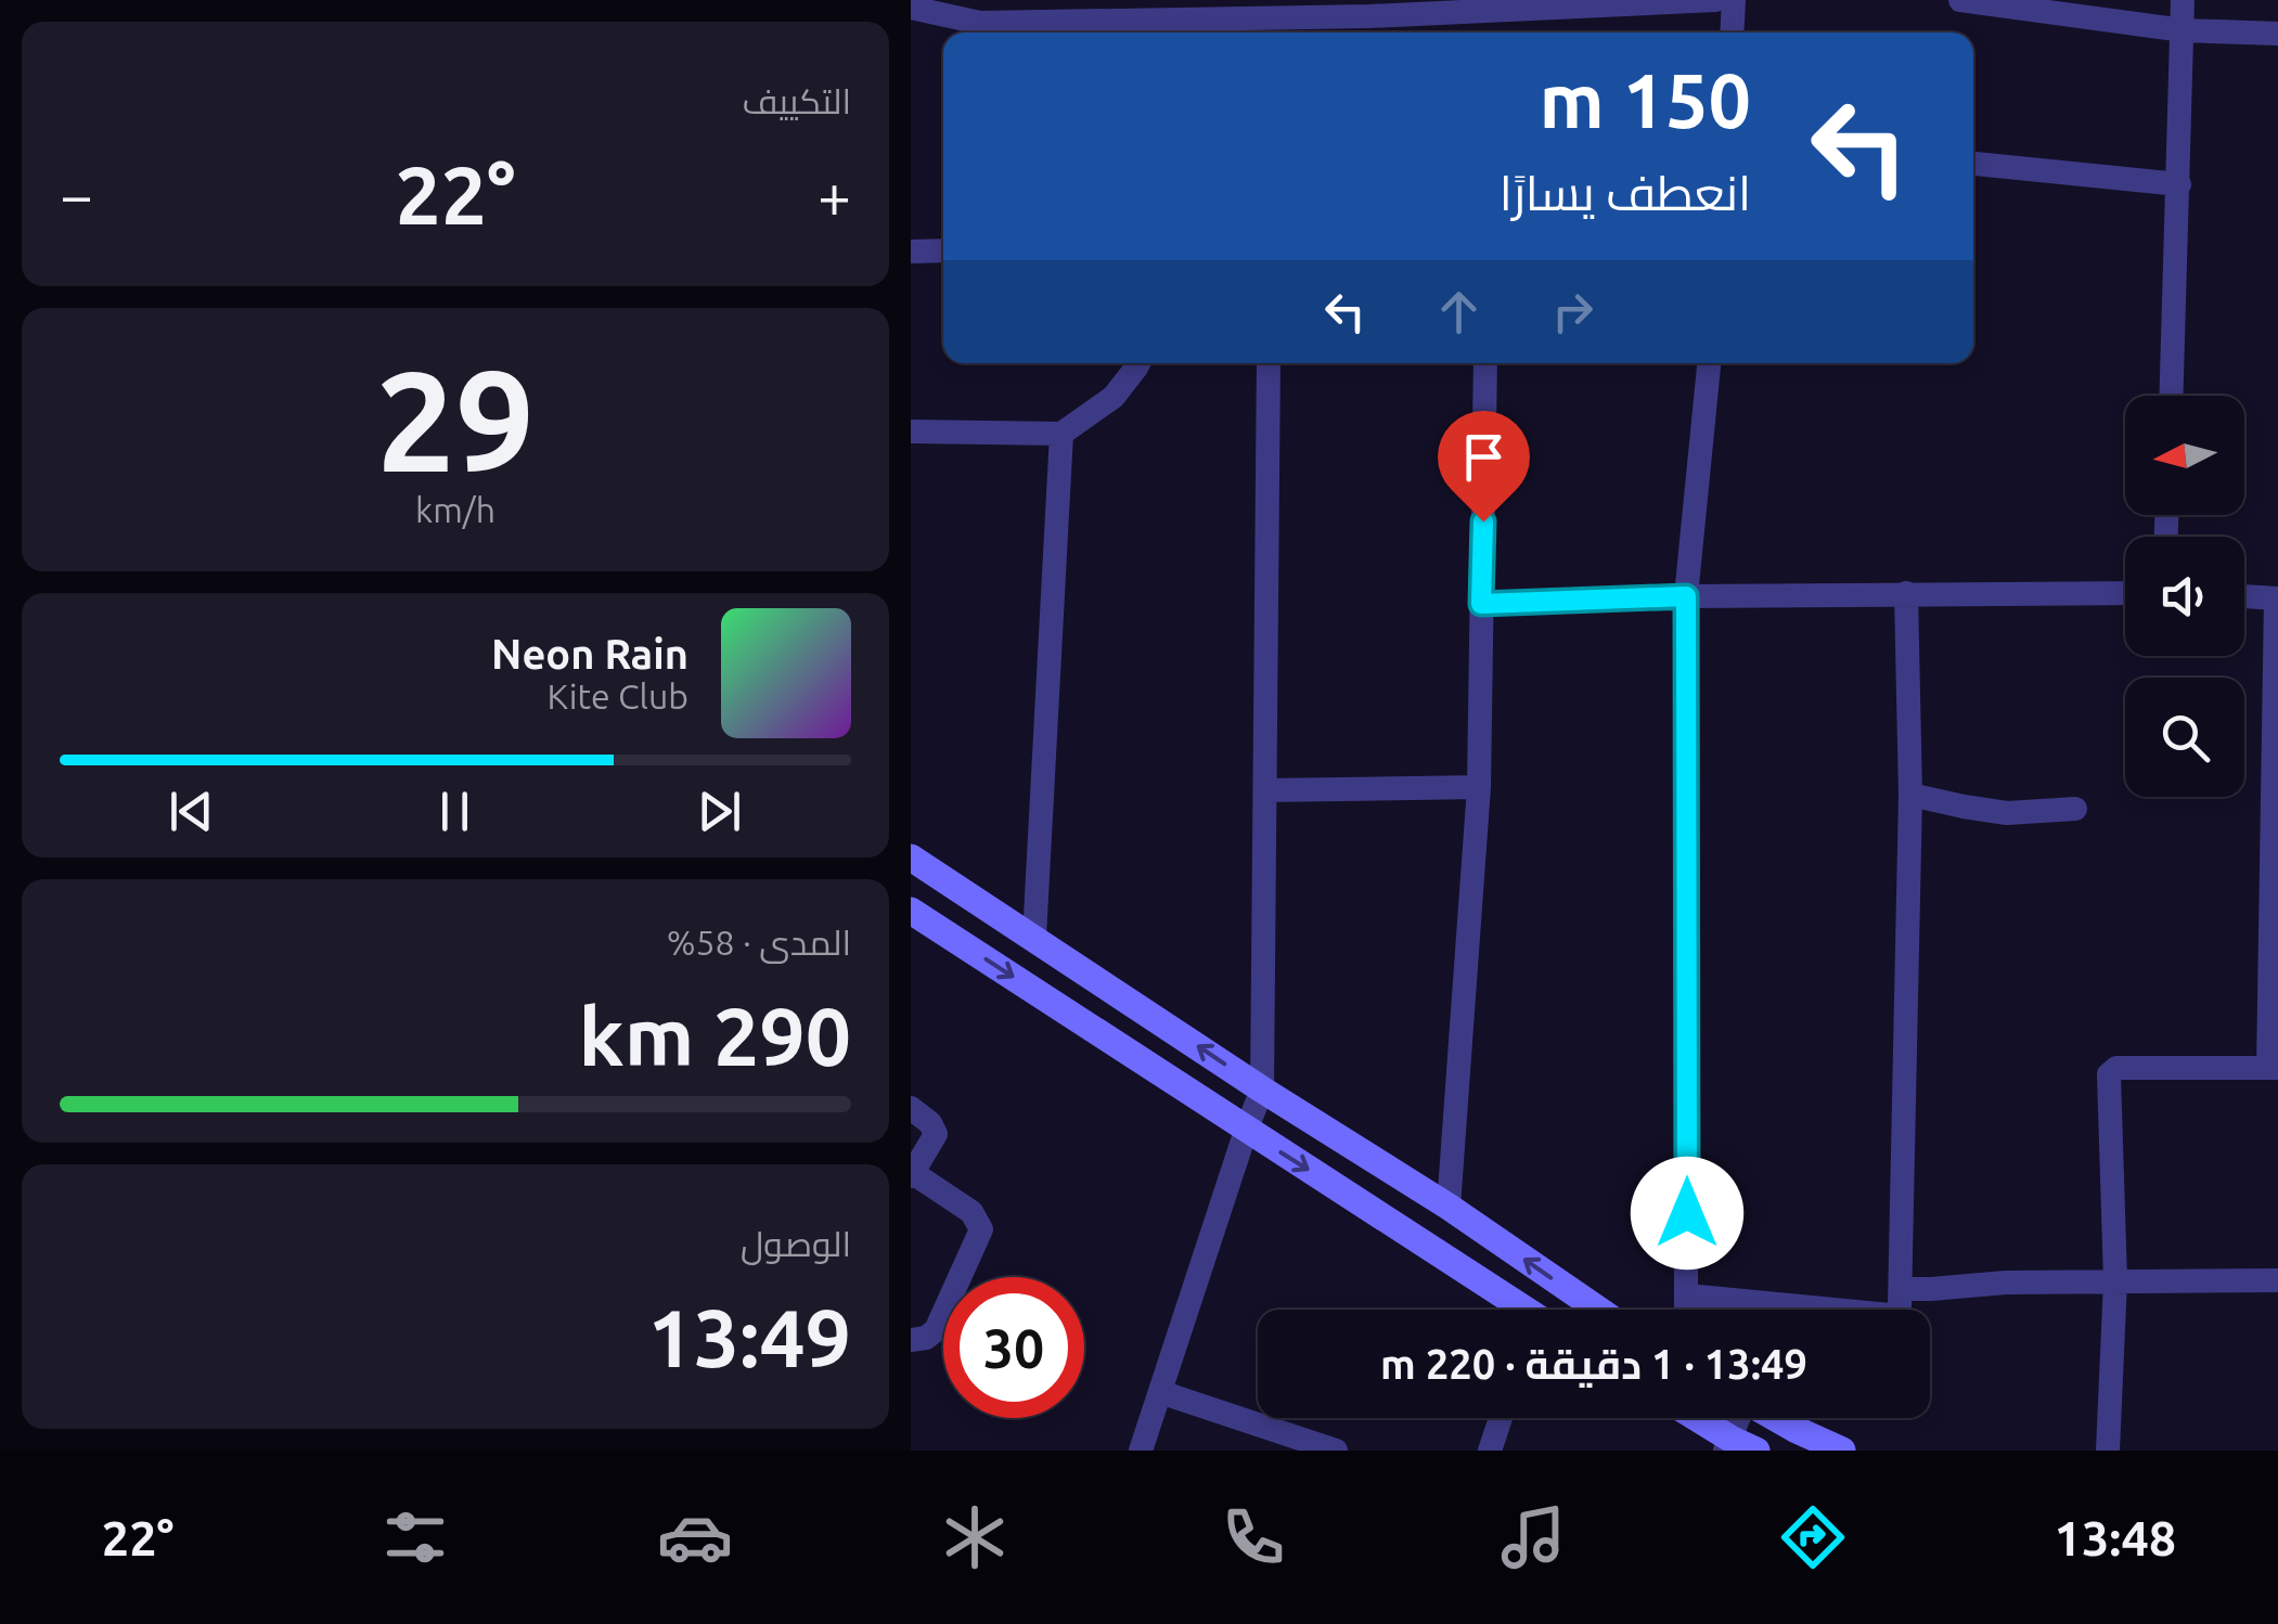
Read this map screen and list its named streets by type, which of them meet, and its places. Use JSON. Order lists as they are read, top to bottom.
{
  "north": "left",
  "page": {
    "tile": [
      "التكييف",
      ["29", "km/h"],
      ["المدى · 58%", "290 km"],
      ["الوصول", "13:49"]
    ],
    "turn": ["150 m", "انعطف يسارًا"],
    "heat": ["−", "22°", "+"],
    "song": ["Neon Rain", "Kite Club"],
    "limit": "30",
    "trip": "13:49 · 1 دقيقة · 220 m",
    "tabs": ["13:48", "22°"]
  }
}
